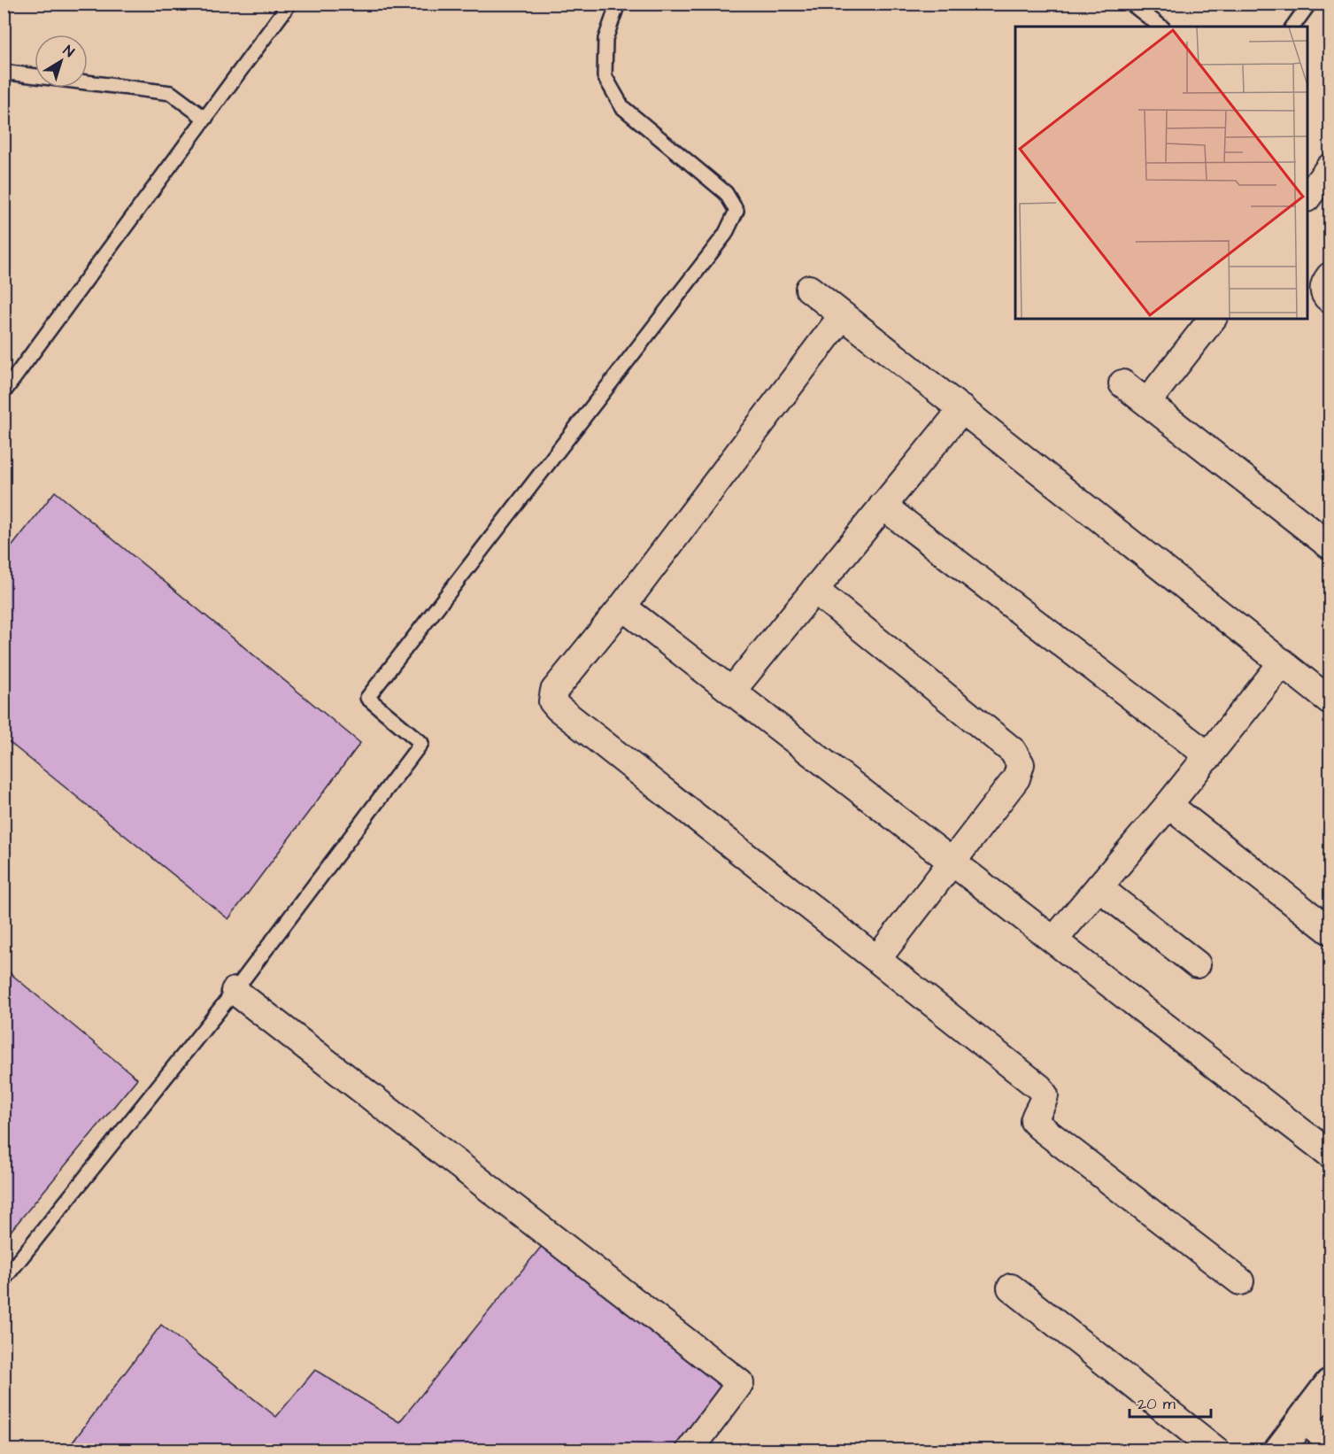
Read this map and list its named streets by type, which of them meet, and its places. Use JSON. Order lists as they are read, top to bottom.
{
  "scale_bar": "20 m",
  "north": "top right"
}
